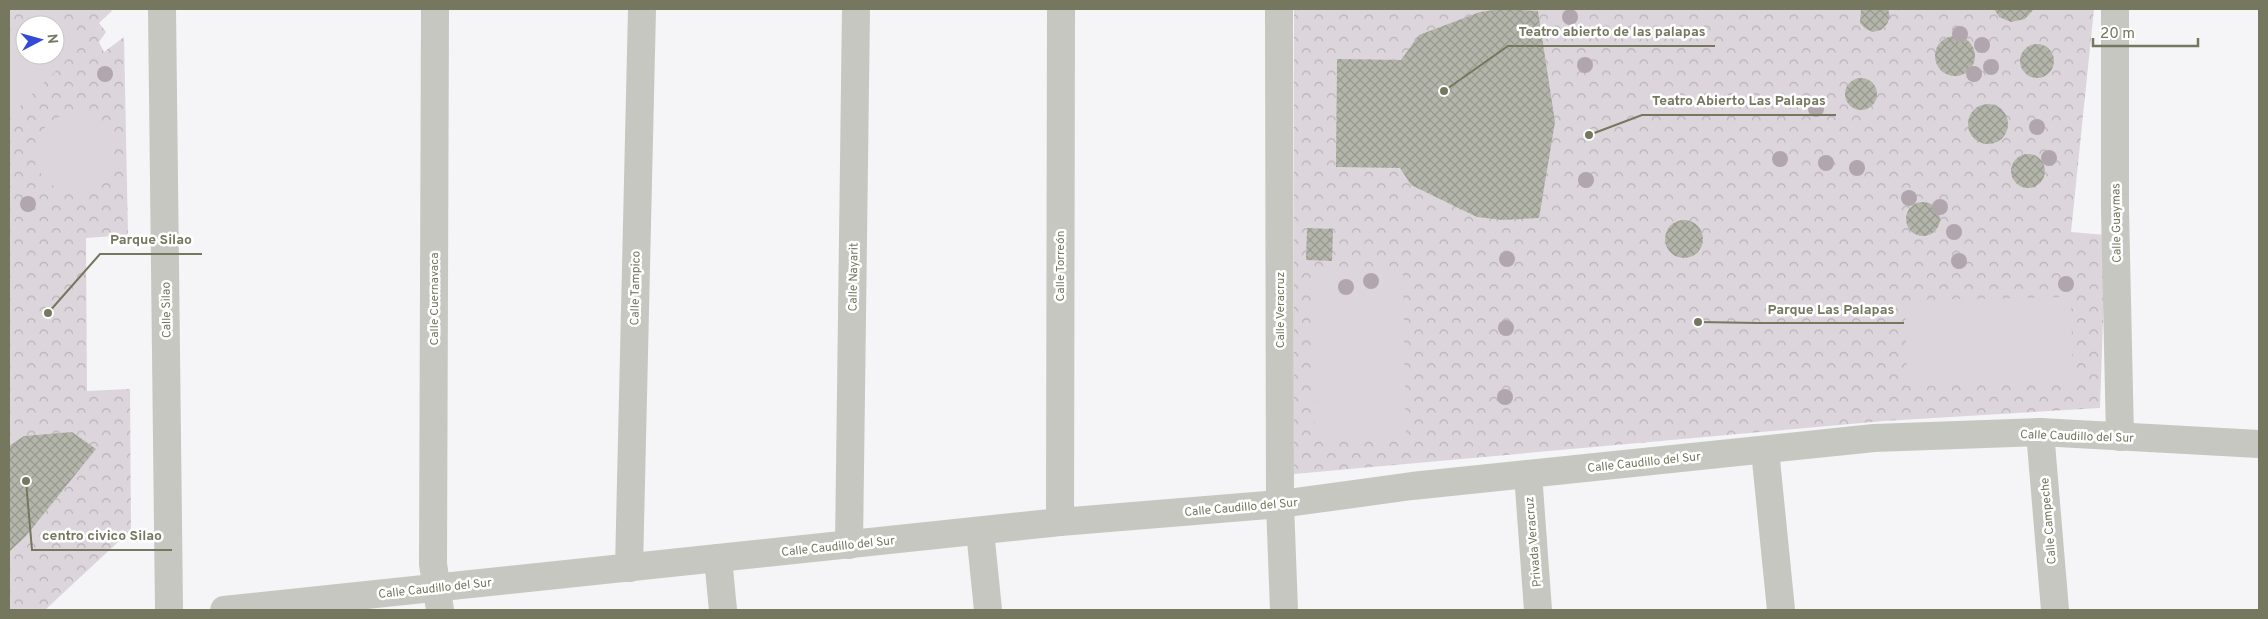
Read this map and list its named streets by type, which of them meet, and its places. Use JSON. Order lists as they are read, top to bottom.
{
  "streets": {
    "street": [
      "Calle Guaymas",
      "Calle Torreón",
      "Calle Nayarit",
      "Calle Tampico",
      "Calle Cuernavaca",
      "Calle Silao",
      "Calle Veracruz",
      "Calle Caudillo del Sur",
      "Calle Campeche",
      "Privada Veracruz"
    ]
  },
  "crossings": [
    ["Calle Guaymas", "Calle Caudillo del Sur"],
    ["Calle Torreón", "Calle Caudillo del Sur"],
    ["Calle Nayarit", "Calle Caudillo del Sur"],
    ["Calle Tampico", "Calle Caudillo del Sur"],
    ["Calle Cuernavaca", "Calle Caudillo del Sur"],
    ["Calle Veracruz", "Calle Caudillo del Sur"],
    ["Calle Caudillo del Sur", "Calle Campeche"],
    ["Calle Caudillo del Sur", "Privada Veracruz"]
  ],
  "places": [
    "Teatro abierto de las palapas",
    "Teatro Abierto Las Palapas",
    "Parque Silao",
    "Parque Las Palapas",
    "centro civico Silao"
  ],
  "scale_bar": "20 m",
  "north": "right"
}
